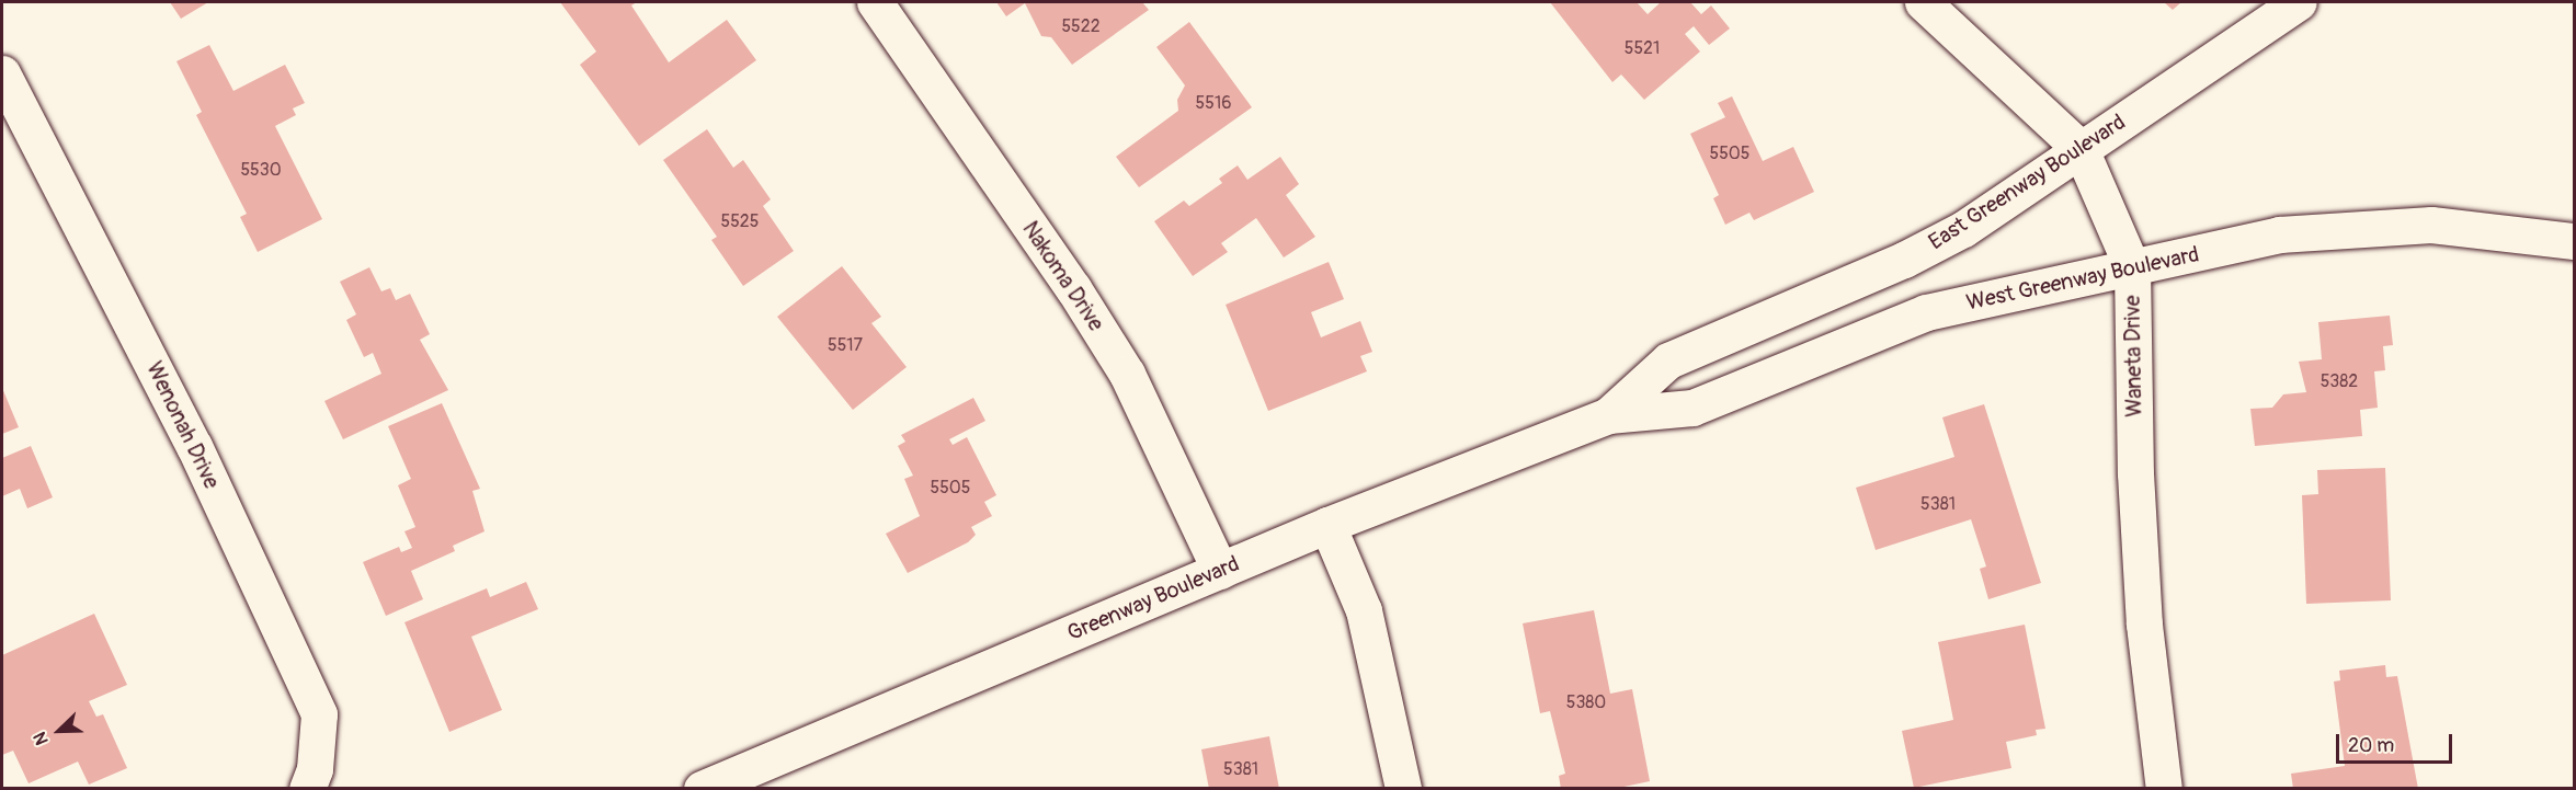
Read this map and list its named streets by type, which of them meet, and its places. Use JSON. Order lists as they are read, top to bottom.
{
  "streets": {
    "street": [
      "East Greenway Boulevard",
      "Nakoma Drive",
      "West Greenway Boulevard",
      "Waneta Drive",
      "Wenonah Drive",
      "Greenway Boulevard"
    ]
  },
  "crossings": [
    ["East Greenway Boulevard", "West Greenway Boulevard"],
    ["East Greenway Boulevard", "Waneta Drive"],
    ["East Greenway Boulevard", "Greenway Boulevard"],
    ["Nakoma Drive", "Greenway Boulevard"],
    ["West Greenway Boulevard", "Waneta Drive"],
    ["West Greenway Boulevard", "Greenway Boulevard"]
  ],
  "house_numbers": [
    "5522",
    "5521",
    "5516",
    "5505",
    "5530",
    "5525",
    "5517",
    "5382",
    "5505",
    "5381",
    "5380",
    "5381"
  ],
  "scale_bar": "20 m",
  "north": "bottom left"
}
